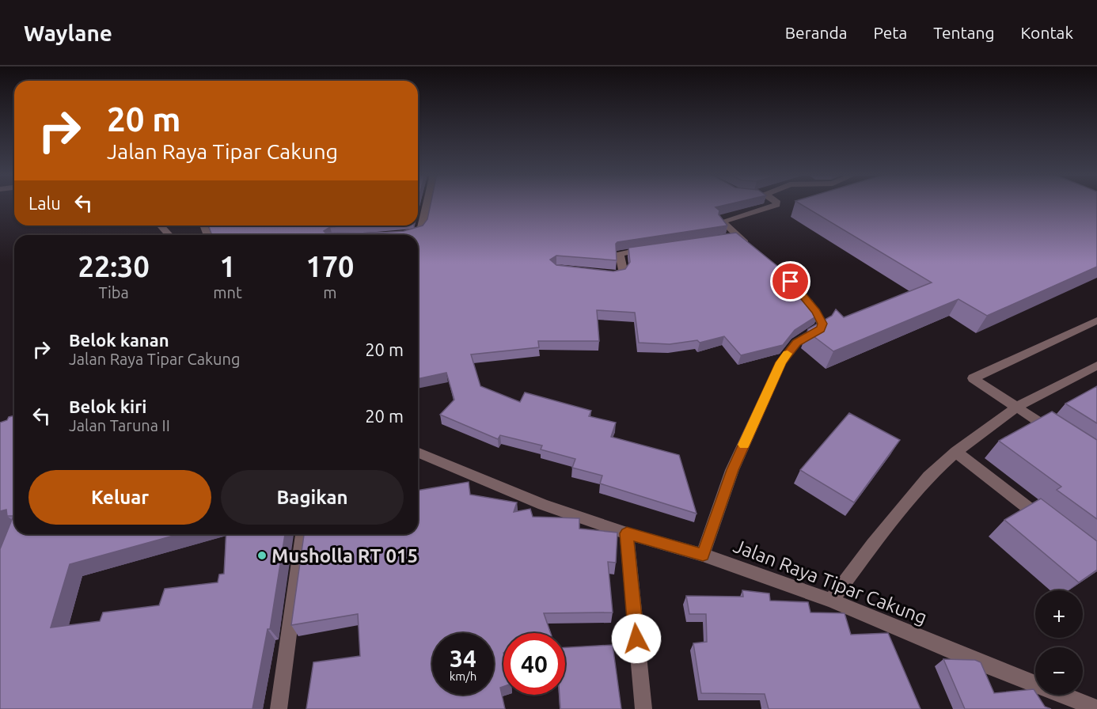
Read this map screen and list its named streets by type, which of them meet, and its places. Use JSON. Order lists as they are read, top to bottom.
{
  "streets": {
    "street": ["Jalan Raya Tipar Cakung"]
  },
  "places": ["Musholla RT 015"],
  "page": {
    "header": "Waylane",
    "nav": [
      "Beranda",
      "Peta",
      "Tentang",
      "Kontak"
    ],
    "turn": ["20 m", "Jalan Raya Tipar Cakung"],
    "then": "Lalu",
    "eta": [
      "22:30",
      "Tiba",
      "1",
      "mnt",
      "170",
      "m"
    ],
    "list": [
      {
        "name": "Belok kanan",
        "note": "Jalan Raya Tipar Cakung",
        "value": "20 m"
      },
      {
        "name": "Belok kiri",
        "note": "Jalan Taruna II",
        "value": "20 m"
      }
    ],
    "buttons": ["Keluar", "Bagikan"],
    "map_buttons": ["+", "−"],
    "speed": "34 km/h",
    "limit": "40"
  }
}
